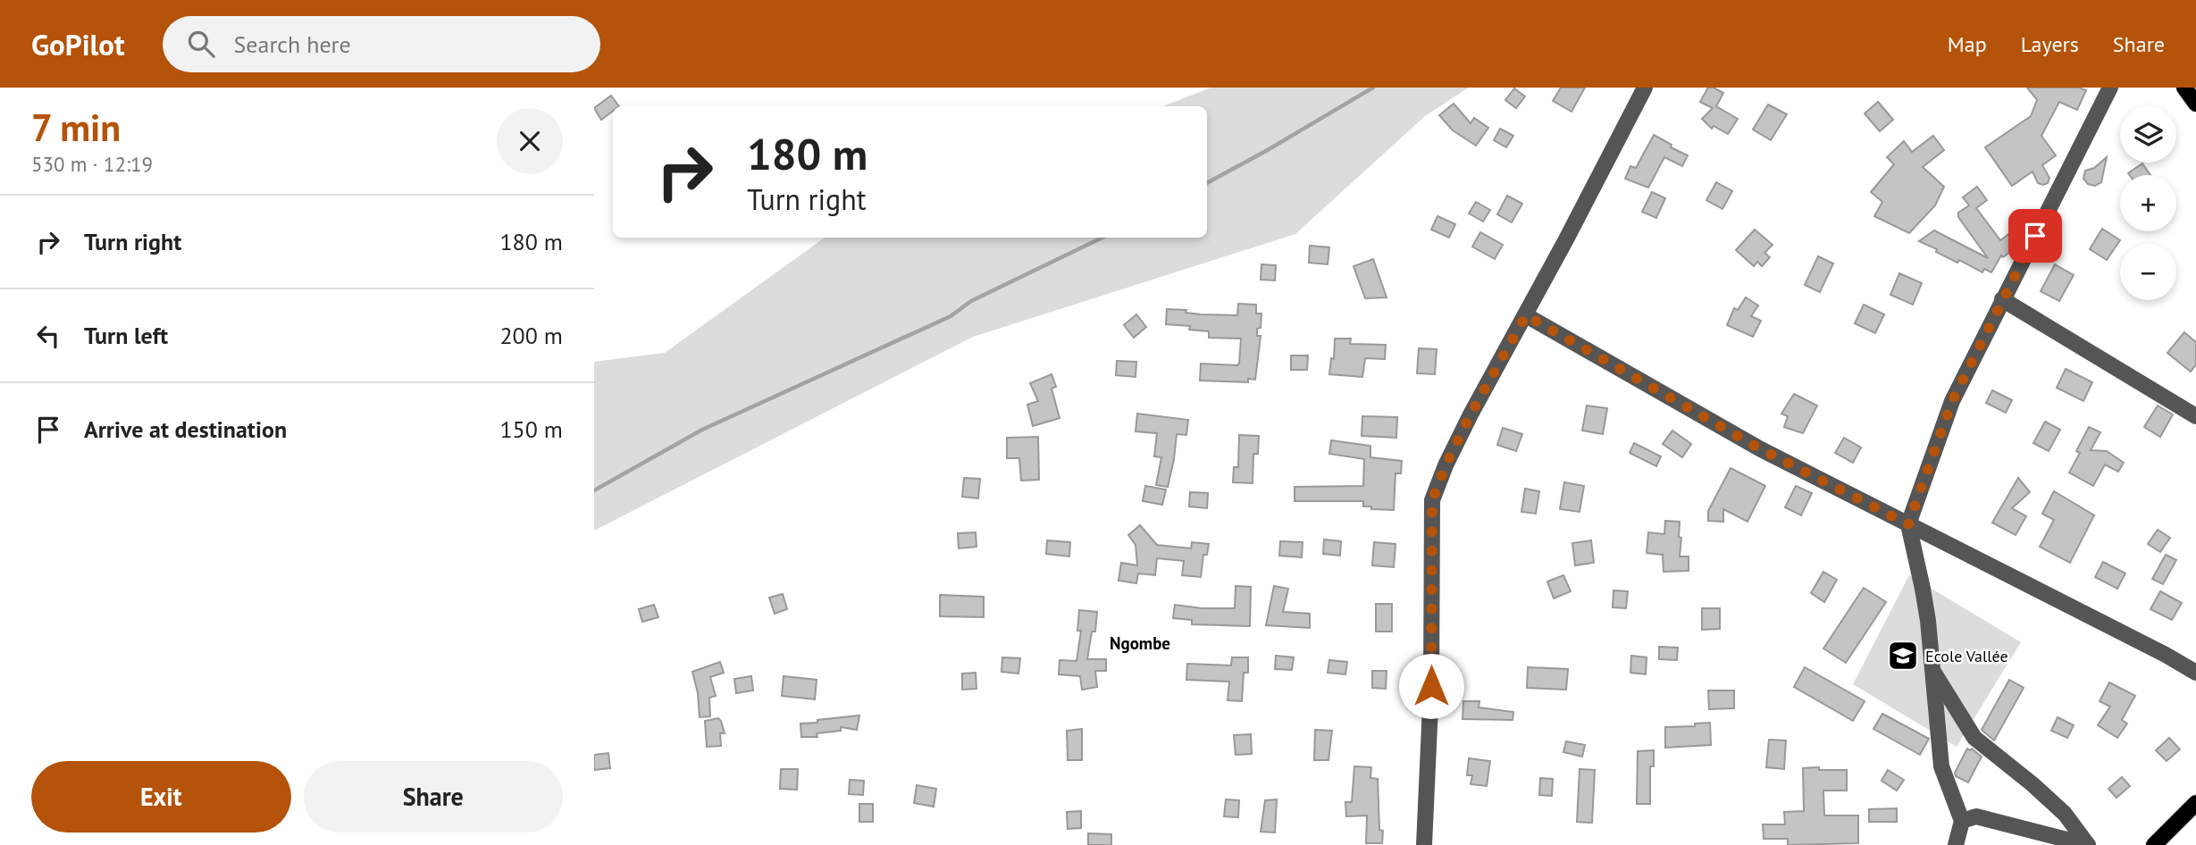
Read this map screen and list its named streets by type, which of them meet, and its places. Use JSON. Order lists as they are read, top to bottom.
{
  "districts": ["Ngombe"],
  "places": {
    "school or university": ["Ecole Vallée"]
  },
  "page": {
    "header": "GoPilot",
    "search": "Search here",
    "nav": ["Map", "Layers", "Share"],
    "heading": ["7 min", "530 m · 12:19"],
    "map_buttons": ["+", "−"],
    "turn": ["180 m", "Turn right"],
    "list": [
      {
        "name": "Turn right",
        "value": "180 m"
      },
      {
        "name": "Turn left",
        "value": "200 m"
      },
      {
        "name": "Arrive at destination",
        "value": "150 m"
      }
    ],
    "buttons": ["Exit", "Share"]
  }
}
